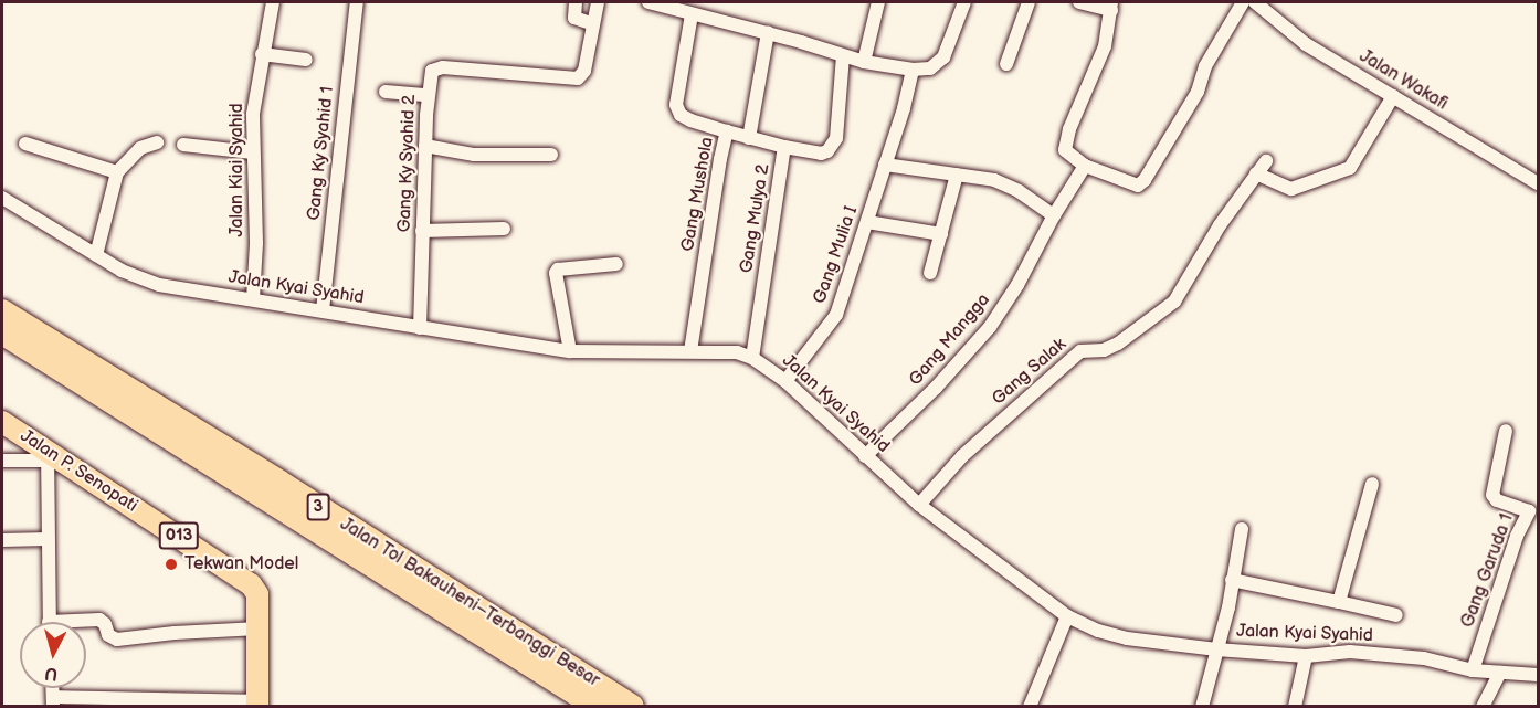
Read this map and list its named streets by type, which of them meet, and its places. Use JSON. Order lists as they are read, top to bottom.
{
  "streets": {
    "highway": ["3", "Jalan Tol Bakauheni–Terbanggi Besar"],
    "main road": ["Jalan P. Senopati", "013"],
    "street": [
      "Jalan Wakafi",
      "Gang Ky Syahid 1",
      "Gang Ky Syahid 2",
      "Jalan Kiai Syahid",
      "Gang Mushola",
      "Gang Mulya 2",
      "Gang Mulia I",
      "Jalan Kyai Syahid",
      "Gang Mangga",
      "Gang Salak",
      "Gang Garuda 1"
    ]
  },
  "crossings": [
    ["Gang Ky Syahid 1", "Jalan Kyai Syahid"],
    ["Gang Ky Syahid 2", "Jalan Kyai Syahid"],
    ["Jalan Kiai Syahid", "Jalan Kyai Syahid"],
    ["Gang Mushola", "Gang Mulya 2"],
    ["Gang Mushola", "Jalan Kyai Syahid"],
    ["Gang Mulya 2", "Jalan Kyai Syahid"],
    ["Gang Mulia I", "Jalan Kyai Syahid"],
    ["Jalan Kyai Syahid", "Gang Mangga"],
    ["Jalan Kyai Syahid", "Gang Salak"],
    ["Jalan Kyai Syahid", "Gang Garuda 1"]
  ],
  "places": ["Tekwan Model"],
  "north": "bottom"
}
